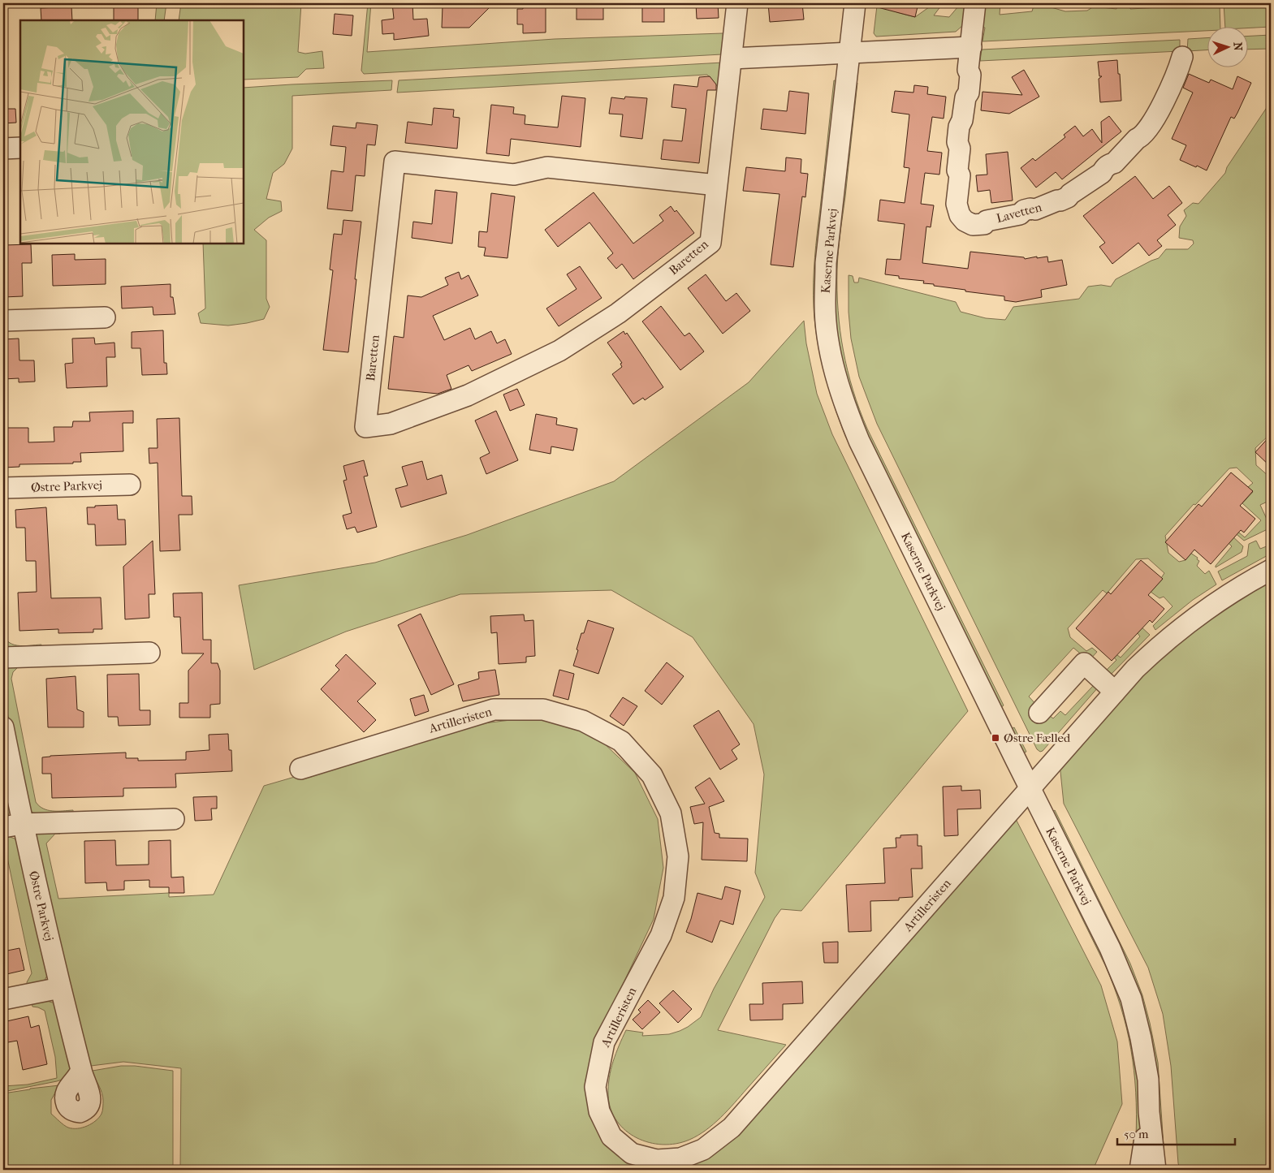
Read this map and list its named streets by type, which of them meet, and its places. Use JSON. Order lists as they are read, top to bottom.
{
  "streets": {
    "street": [
      "Lavetten",
      "Kaserne Parkvej",
      "Baretten",
      "Østre Parkvej",
      "Artilleristen"
    ]
  },
  "crossings": [
    ["Kaserne Parkvej", "Artilleristen"]
  ],
  "places": {
    "transit": ["Østre Fælled"]
  },
  "scale_bar": "50 m",
  "north": "right"
}
